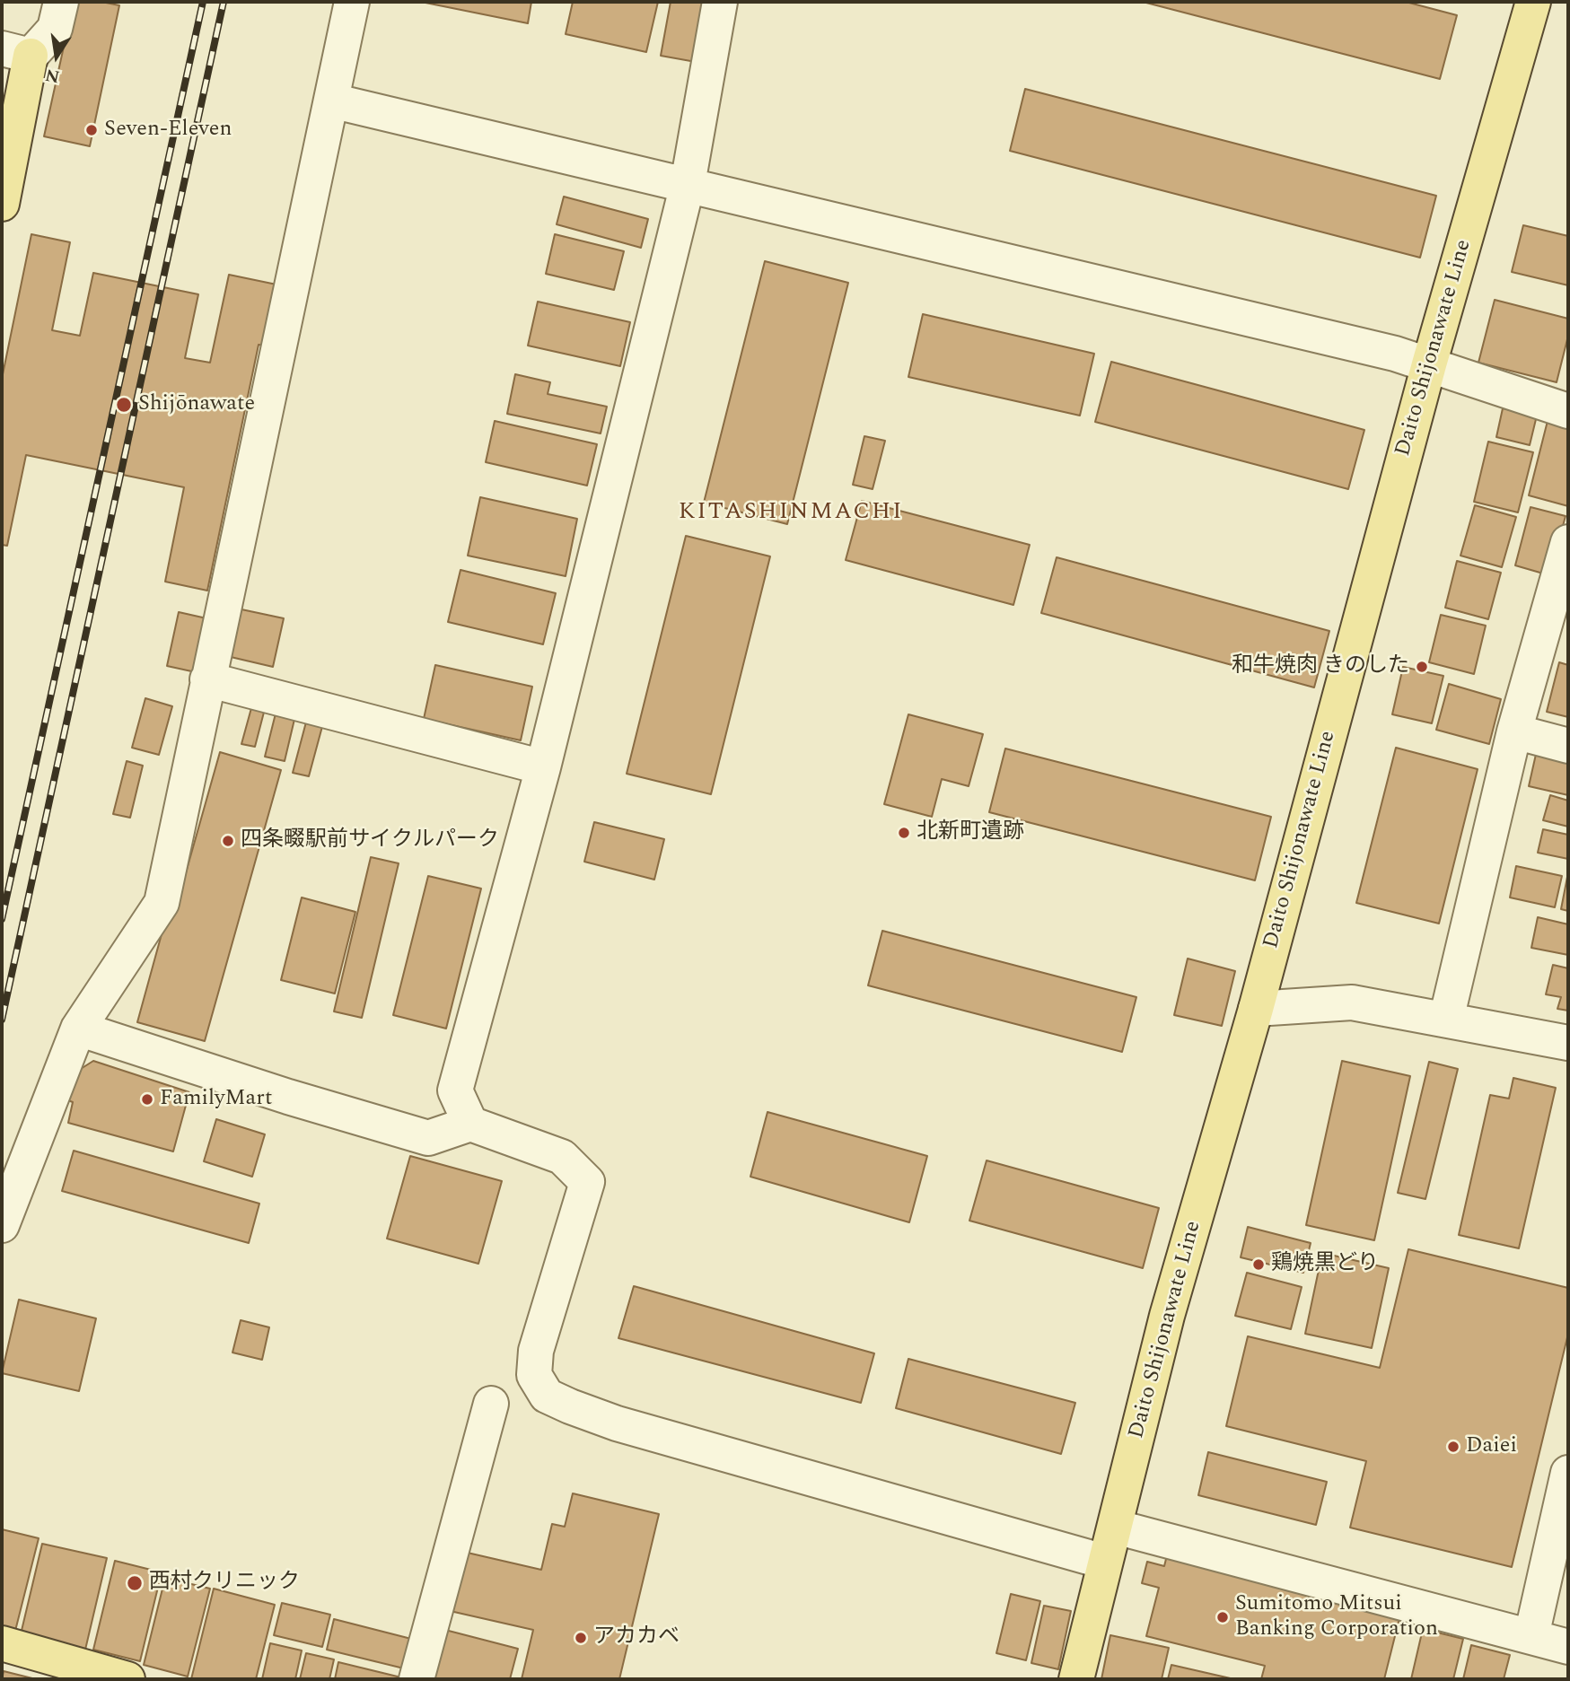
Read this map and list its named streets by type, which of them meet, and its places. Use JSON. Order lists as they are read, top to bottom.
{
  "streets": {
    "main road": ["Daito Shijonawate Line"]
  },
  "districts": ["KITASHINMACHI"],
  "places": [
    "Seven-Eleven",
    "Shijōnawate",
    "和牛焼肉 きのした",
    "北新町遺跡",
    "四条畷駅前サイクルパーク",
    "FamilyMart",
    "鶏焼黒どり",
    "Daiei",
    "西村クリニック",
    "Sumitomo Mitsui Banking Corporation",
    "アカカベ"
  ],
  "north": "bottom"
}
